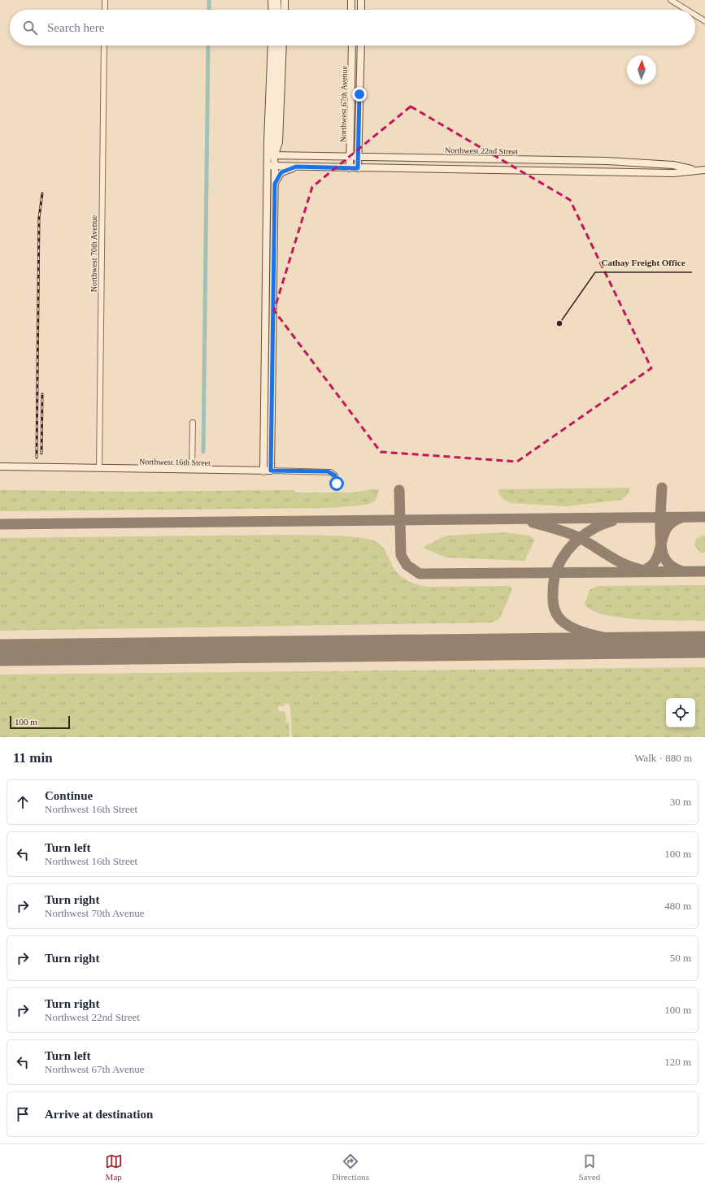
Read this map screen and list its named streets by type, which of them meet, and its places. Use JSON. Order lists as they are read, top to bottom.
{
  "streets": {
    "main road": ["Northwest 67th Avenue", "Northwest 22nd Street", "Northwest 16th Street"],
    "street": ["Northwest 70th Avenue"]
  },
  "crossings": [
    ["Northwest 67th Avenue", "Northwest 22nd Street"],
    ["Northwest 70th Avenue", "Northwest 16th Street"]
  ],
  "places": ["Cathay Freight Office"],
  "scale_bar": "100 m",
  "north": "top",
  "page": {
    "search": "Search here",
    "scale": "100 m",
    "heading": ["11 min", "Walk · 880 m"],
    "list": [
      ["Continue", "Northwest 16th Street", "30 m"],
      ["Turn left", "Northwest 16th Street", "100 m"],
      ["Turn right", "Northwest 70th Avenue", "480 m"],
      ["Turn right", "50 m"],
      ["Turn right", "Northwest 22nd Street", "100 m"],
      ["Turn left", "Northwest 67th Avenue", "120 m"],
      "Arrive at destination"
    ],
    "nav": ["Map", "Directions", "Saved"]
  }
}
